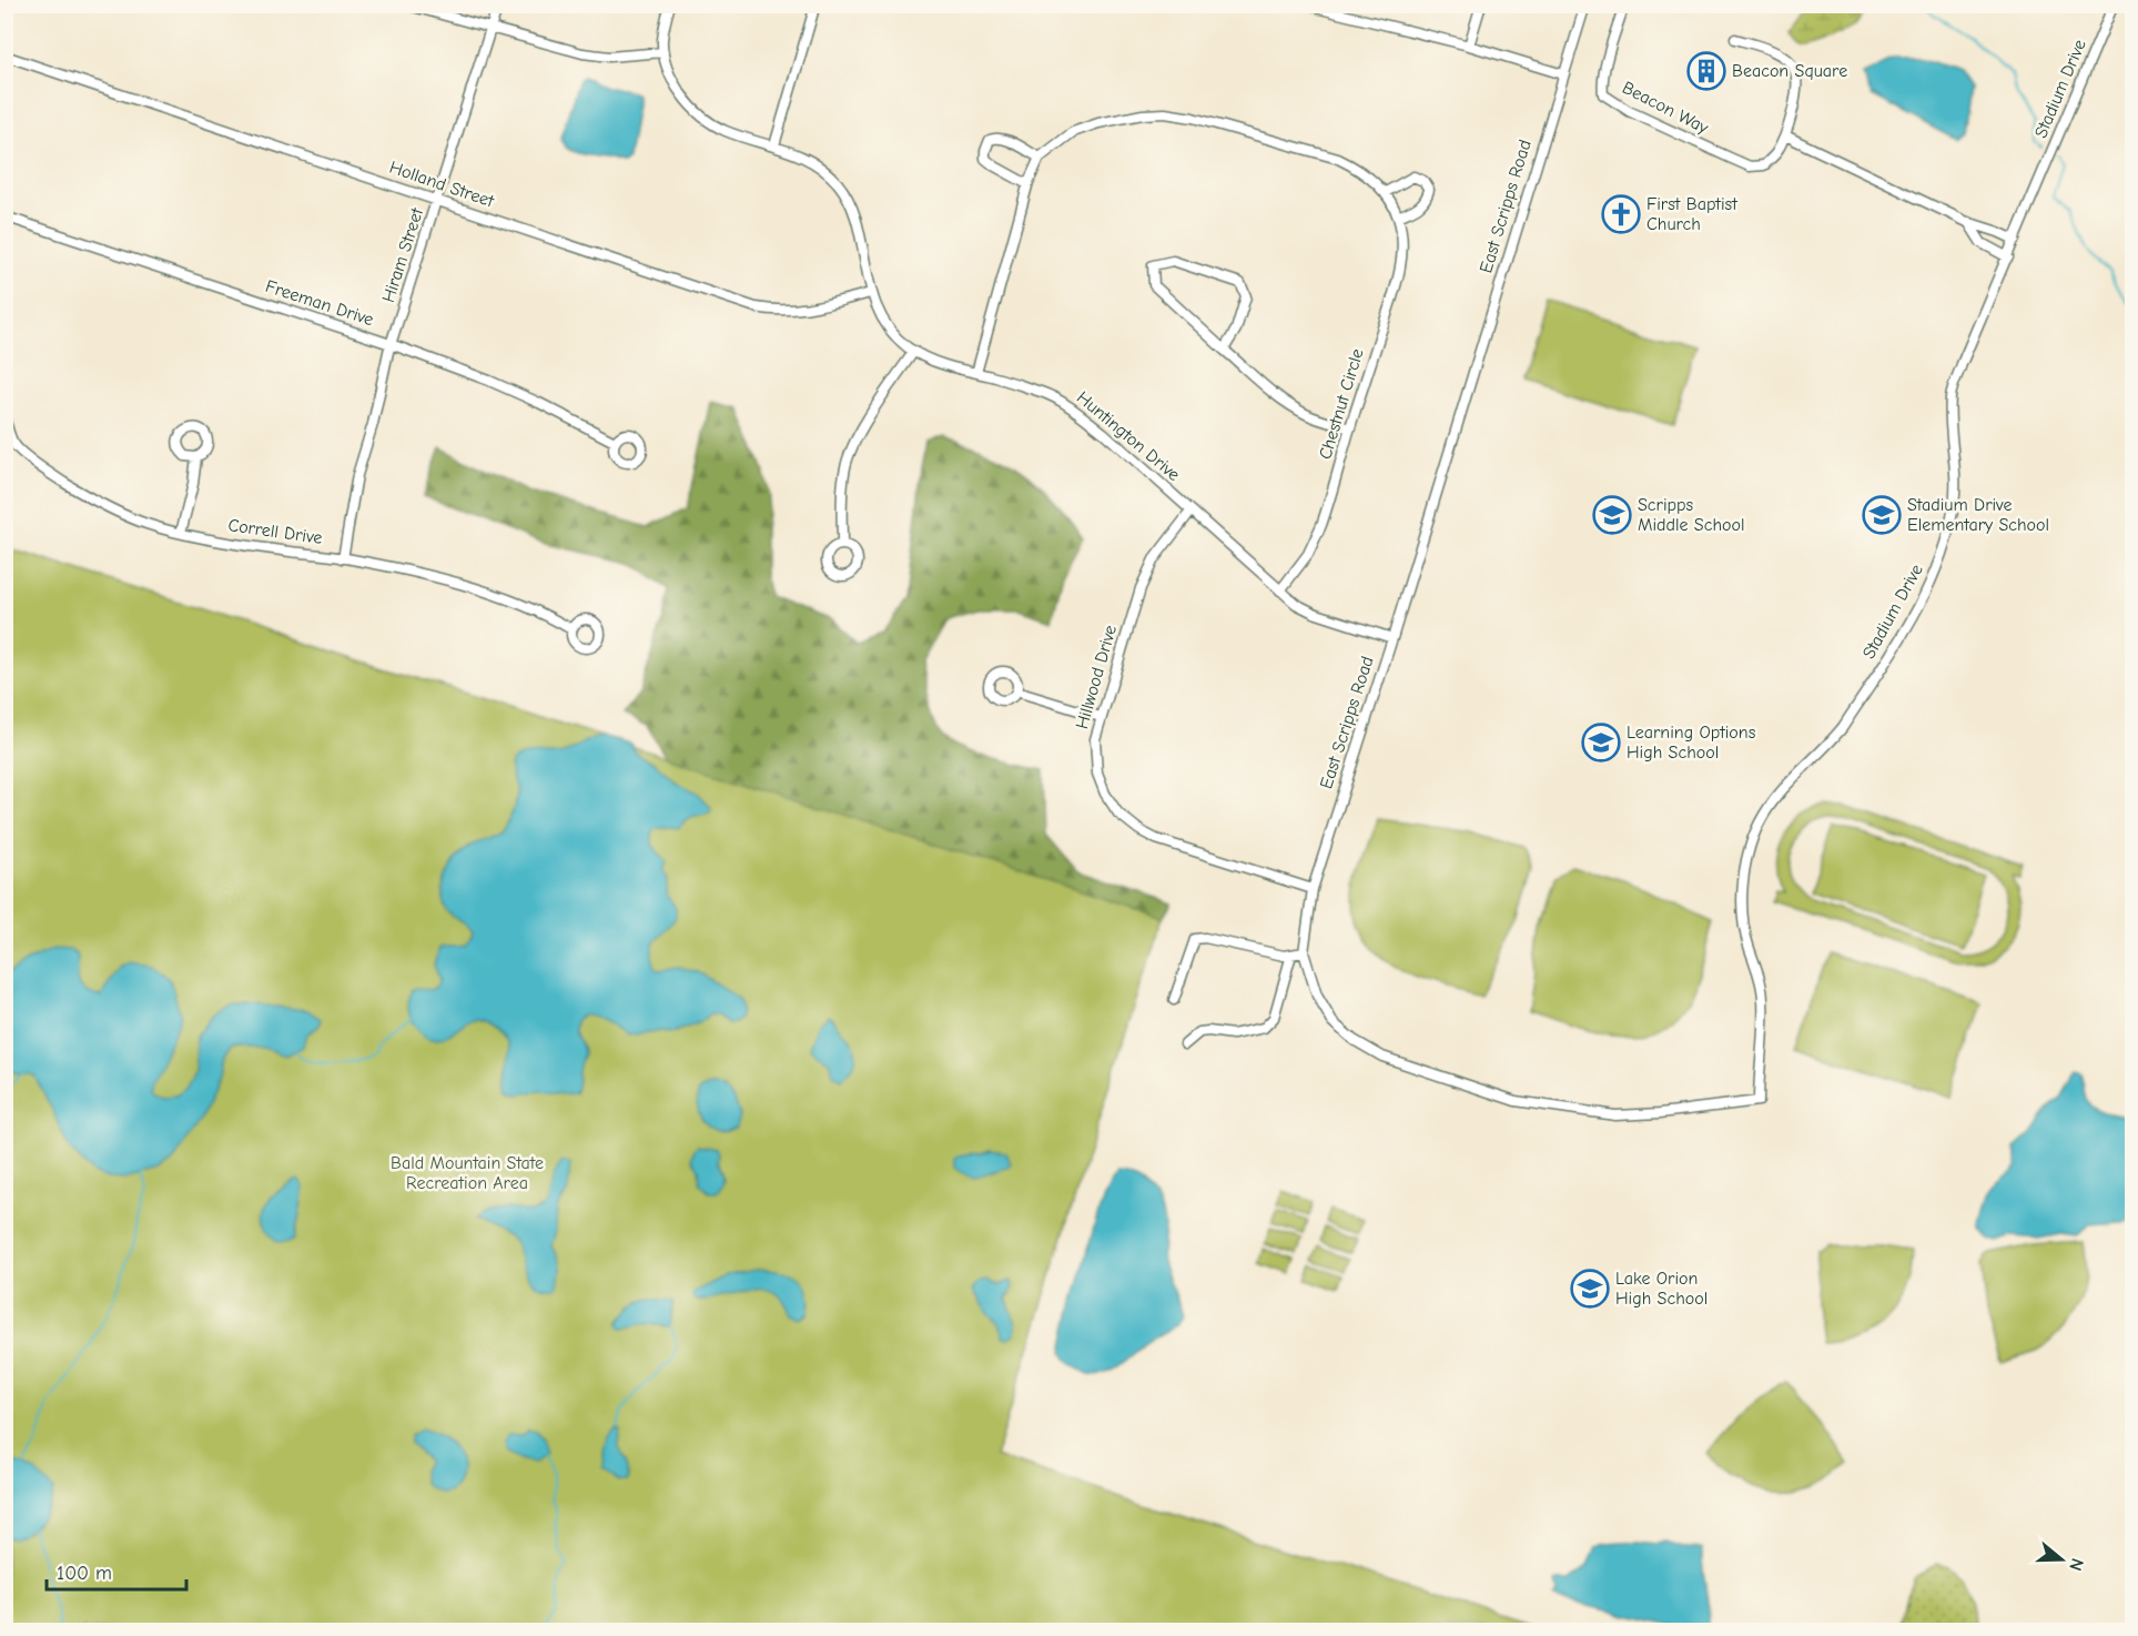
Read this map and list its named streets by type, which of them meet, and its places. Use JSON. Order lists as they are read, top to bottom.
{
  "streets": {
    "street": [
      "Stadium Drive",
      "Beacon Way",
      "Holland Street",
      "East Scripps Road",
      "Hiram Street",
      "Freeman Drive",
      "Chestnut Circle",
      "Huntington Drive",
      "Correll Drive",
      "Hillwood Drive"
    ]
  },
  "crossings": [
    ["Stadium Drive", "East Scripps Road"],
    ["Holland Street", "Hiram Street"],
    ["Holland Street", "Huntington Drive"],
    ["East Scripps Road", "Huntington Drive"],
    ["East Scripps Road", "Hillwood Drive"],
    ["Hiram Street", "Freeman Drive"],
    ["Hiram Street", "Correll Drive"],
    ["Chestnut Circle", "Huntington Drive"],
    ["Huntington Drive", "Hillwood Drive"]
  ],
  "parks": ["Bald Mountain State Recreation Area"],
  "places": {
    "building": ["Beacon Square"],
    "church": ["First Baptist Church"],
    "school or university": [
      "Scripps Middle School",
      "Stadium Drive Elementary School",
      "Learning Options High School",
      "Lake Orion High School"
    ]
  },
  "scale_bar": "100 m",
  "north": "right"
}
